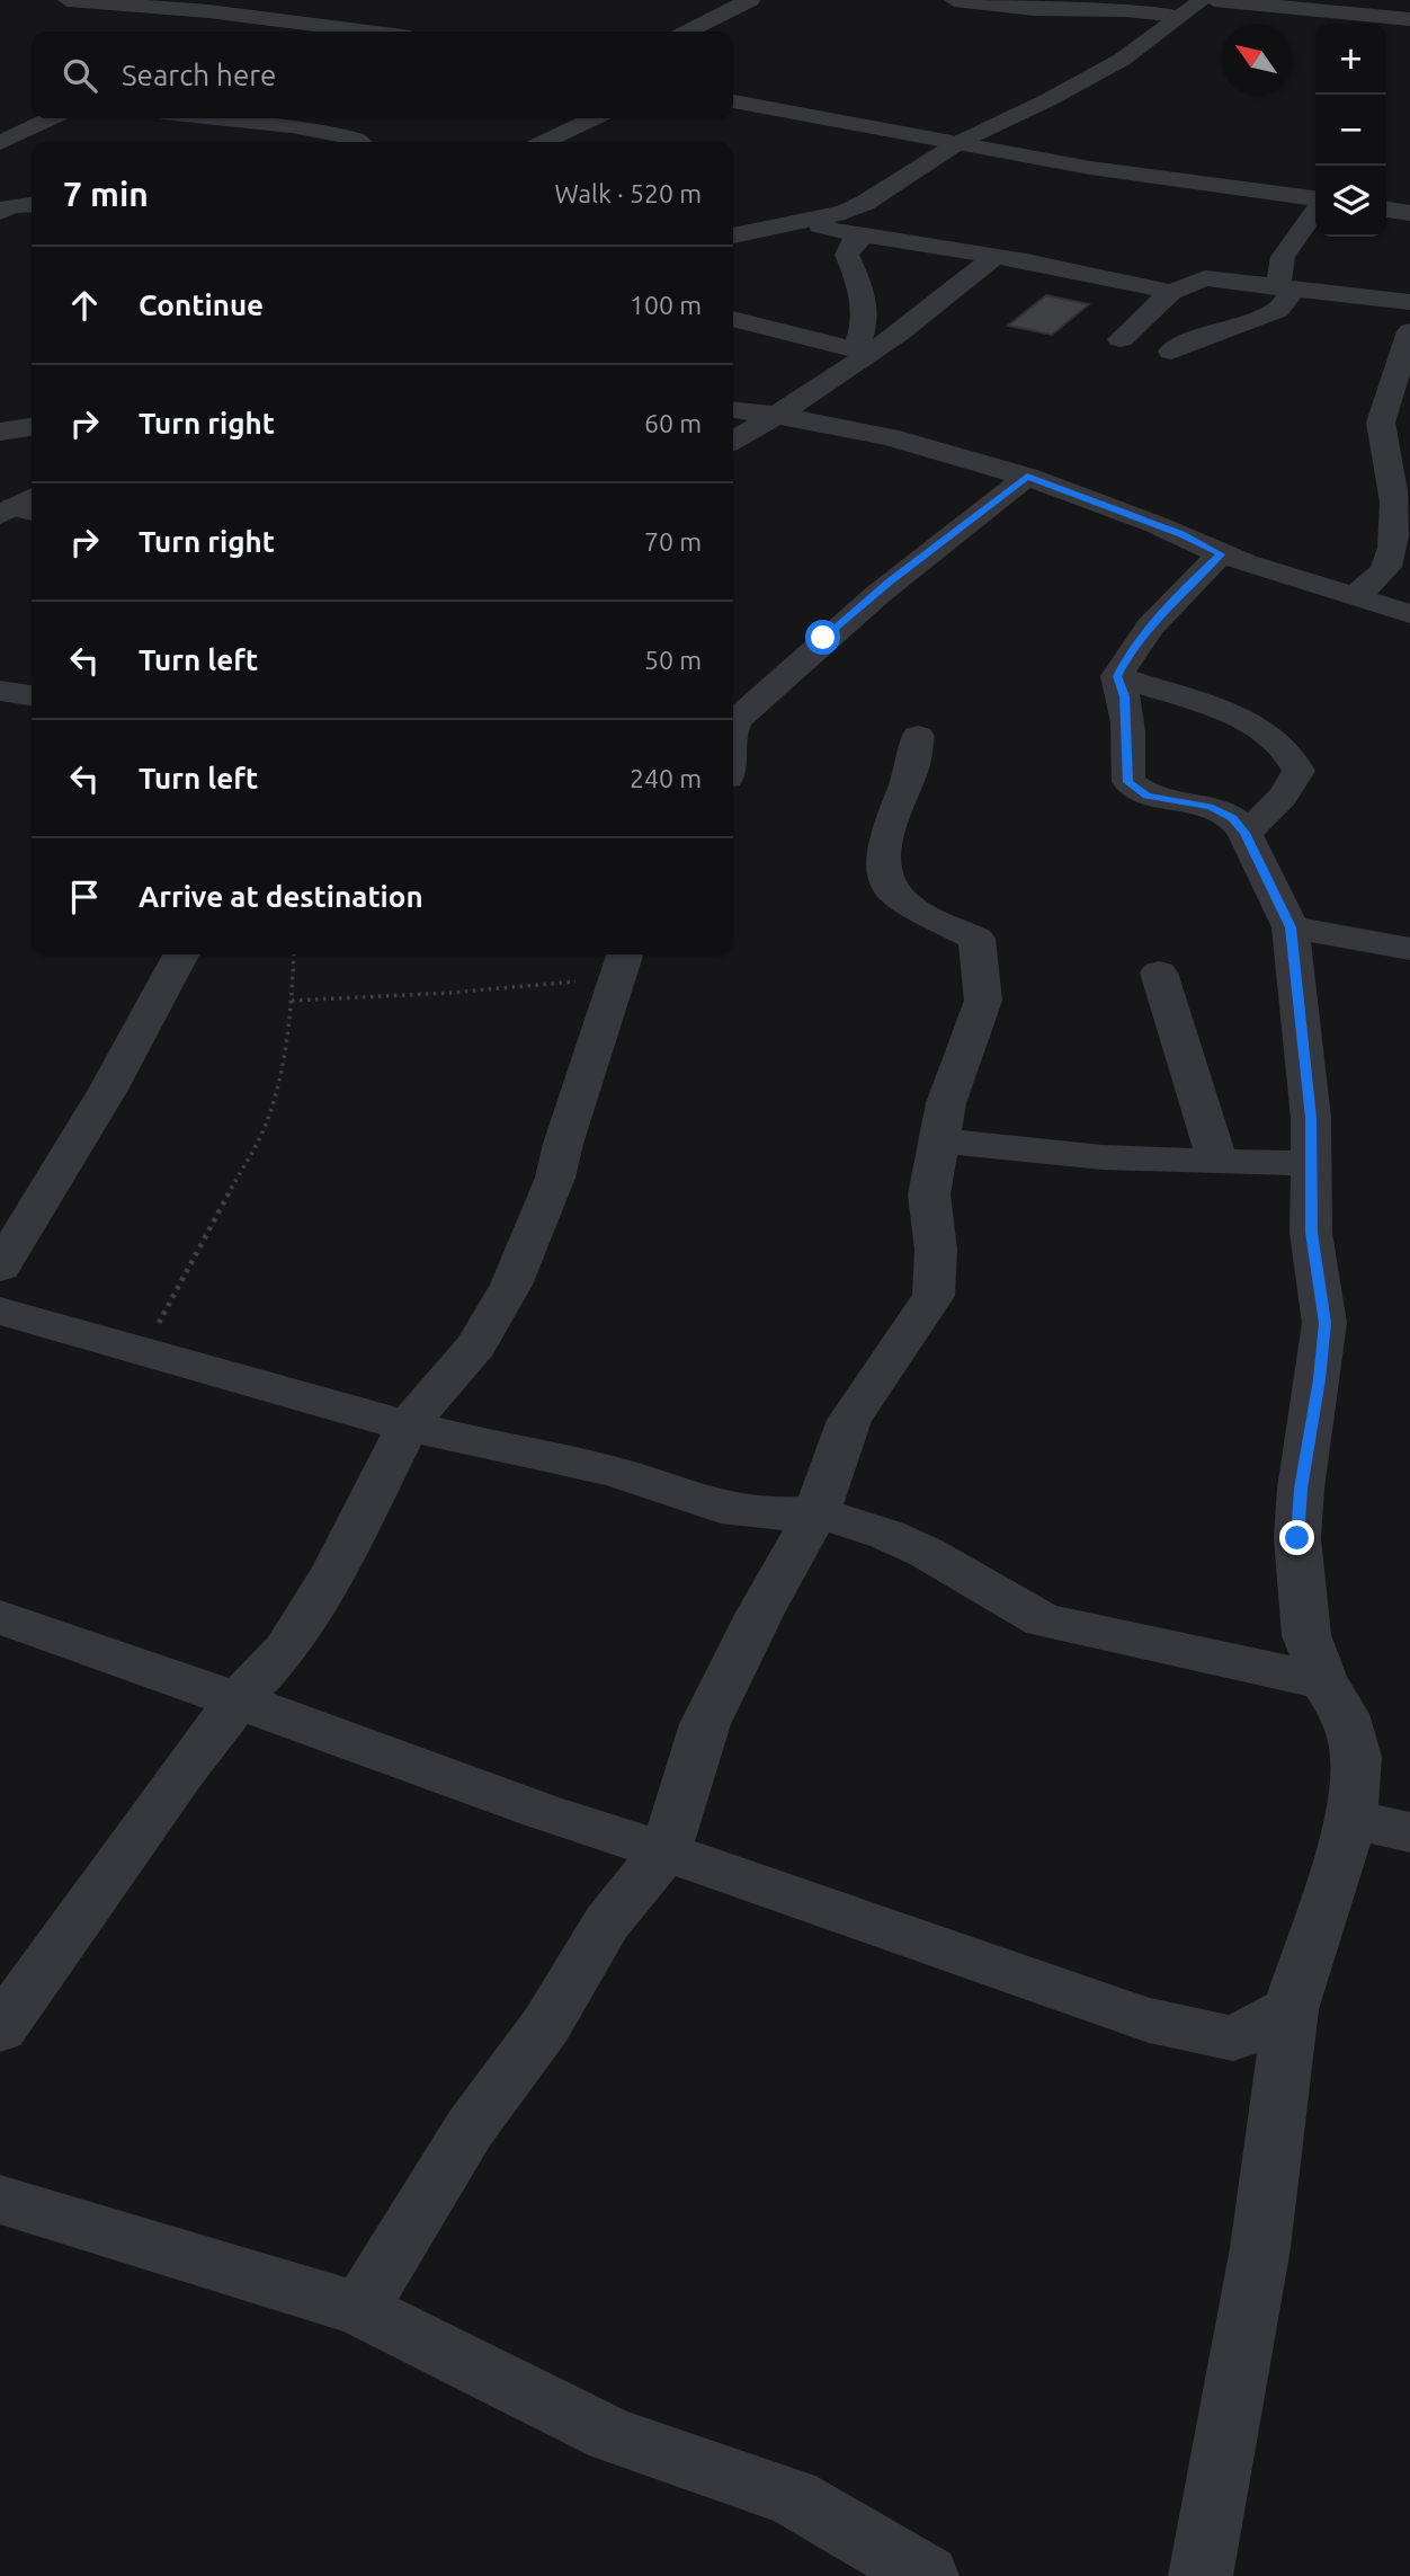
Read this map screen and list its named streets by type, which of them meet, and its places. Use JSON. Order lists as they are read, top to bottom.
{
  "north": "top left",
  "page": {
    "map_buttons": ["+", "−"],
    "search": "Search here",
    "heading": ["7 min", "Walk · 520 m"],
    "list": [
      ["Continue", "100 m"],
      ["Turn right", "60 m"],
      ["Turn right", "70 m"],
      ["Turn left", "50 m"],
      ["Turn left", "240 m"],
      "Arrive at destination"
    ]
  }
}
